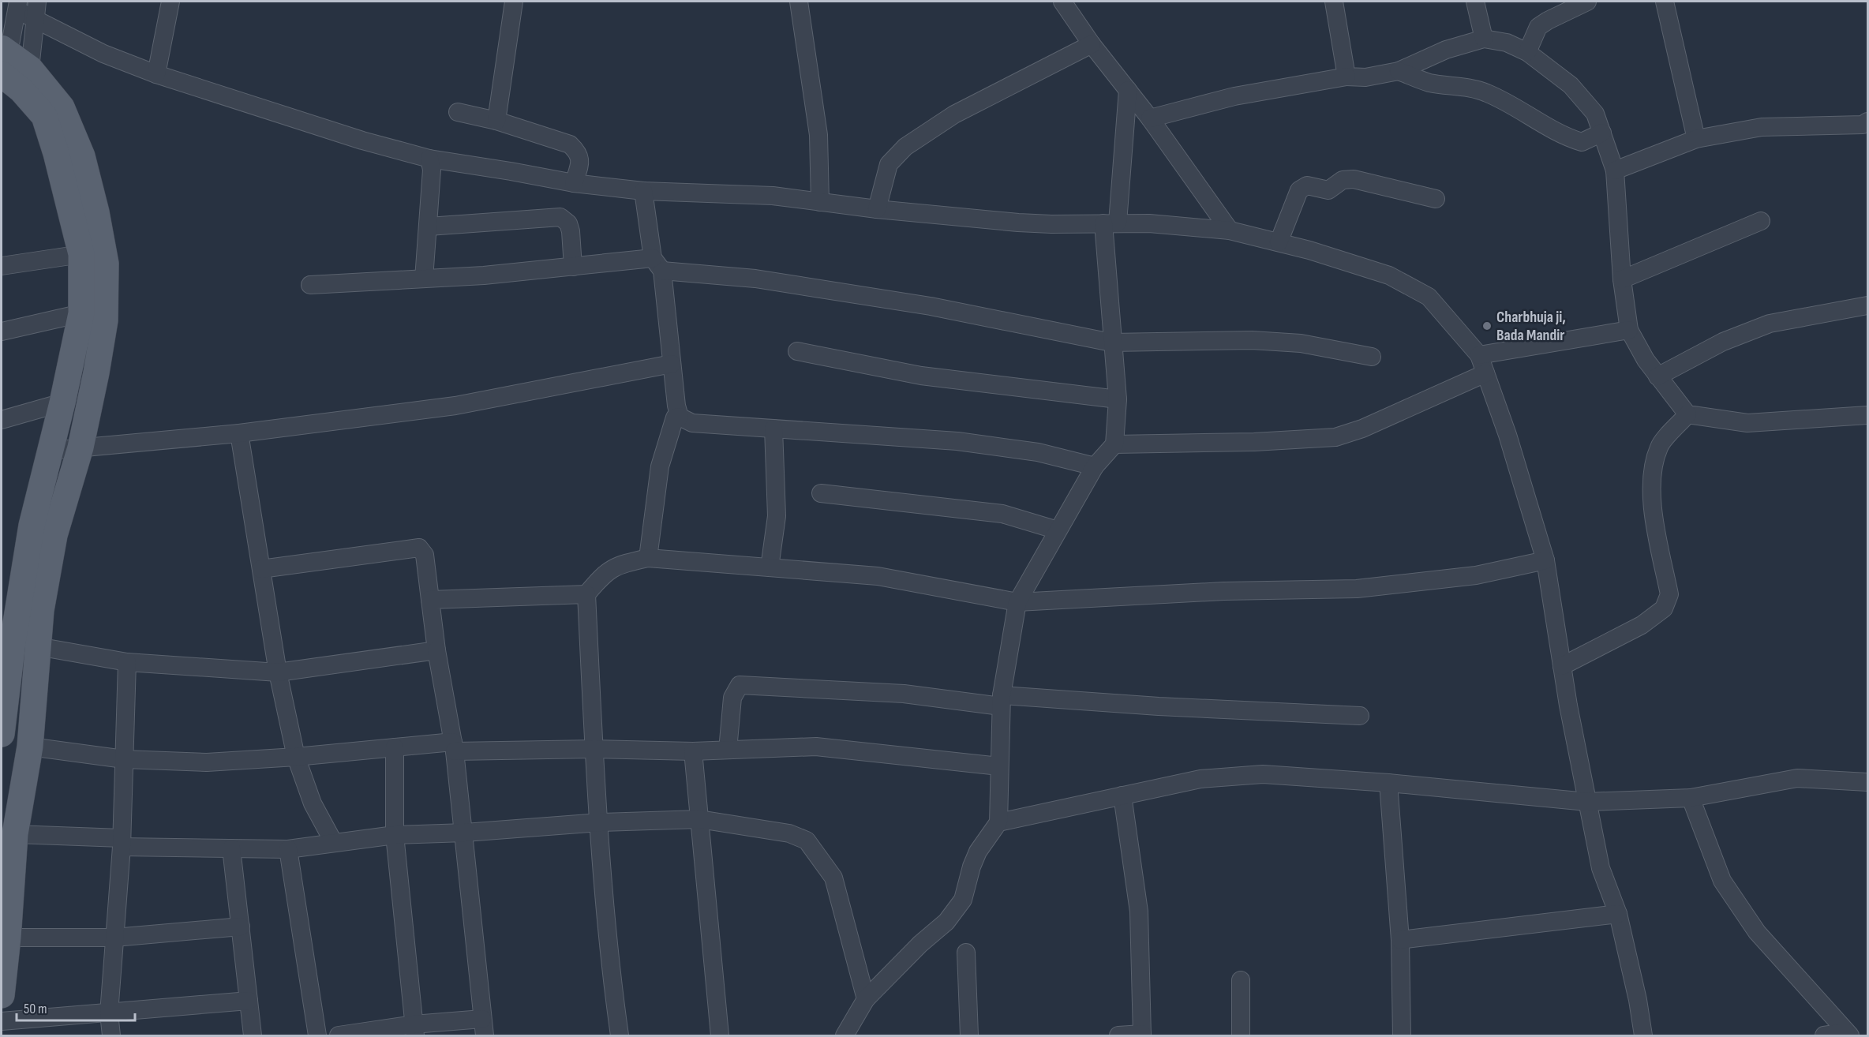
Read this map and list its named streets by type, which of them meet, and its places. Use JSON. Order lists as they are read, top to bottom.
{
  "places": ["Charbhuja ji, Bada Mandir"],
  "scale_bar": "50 m"
}
